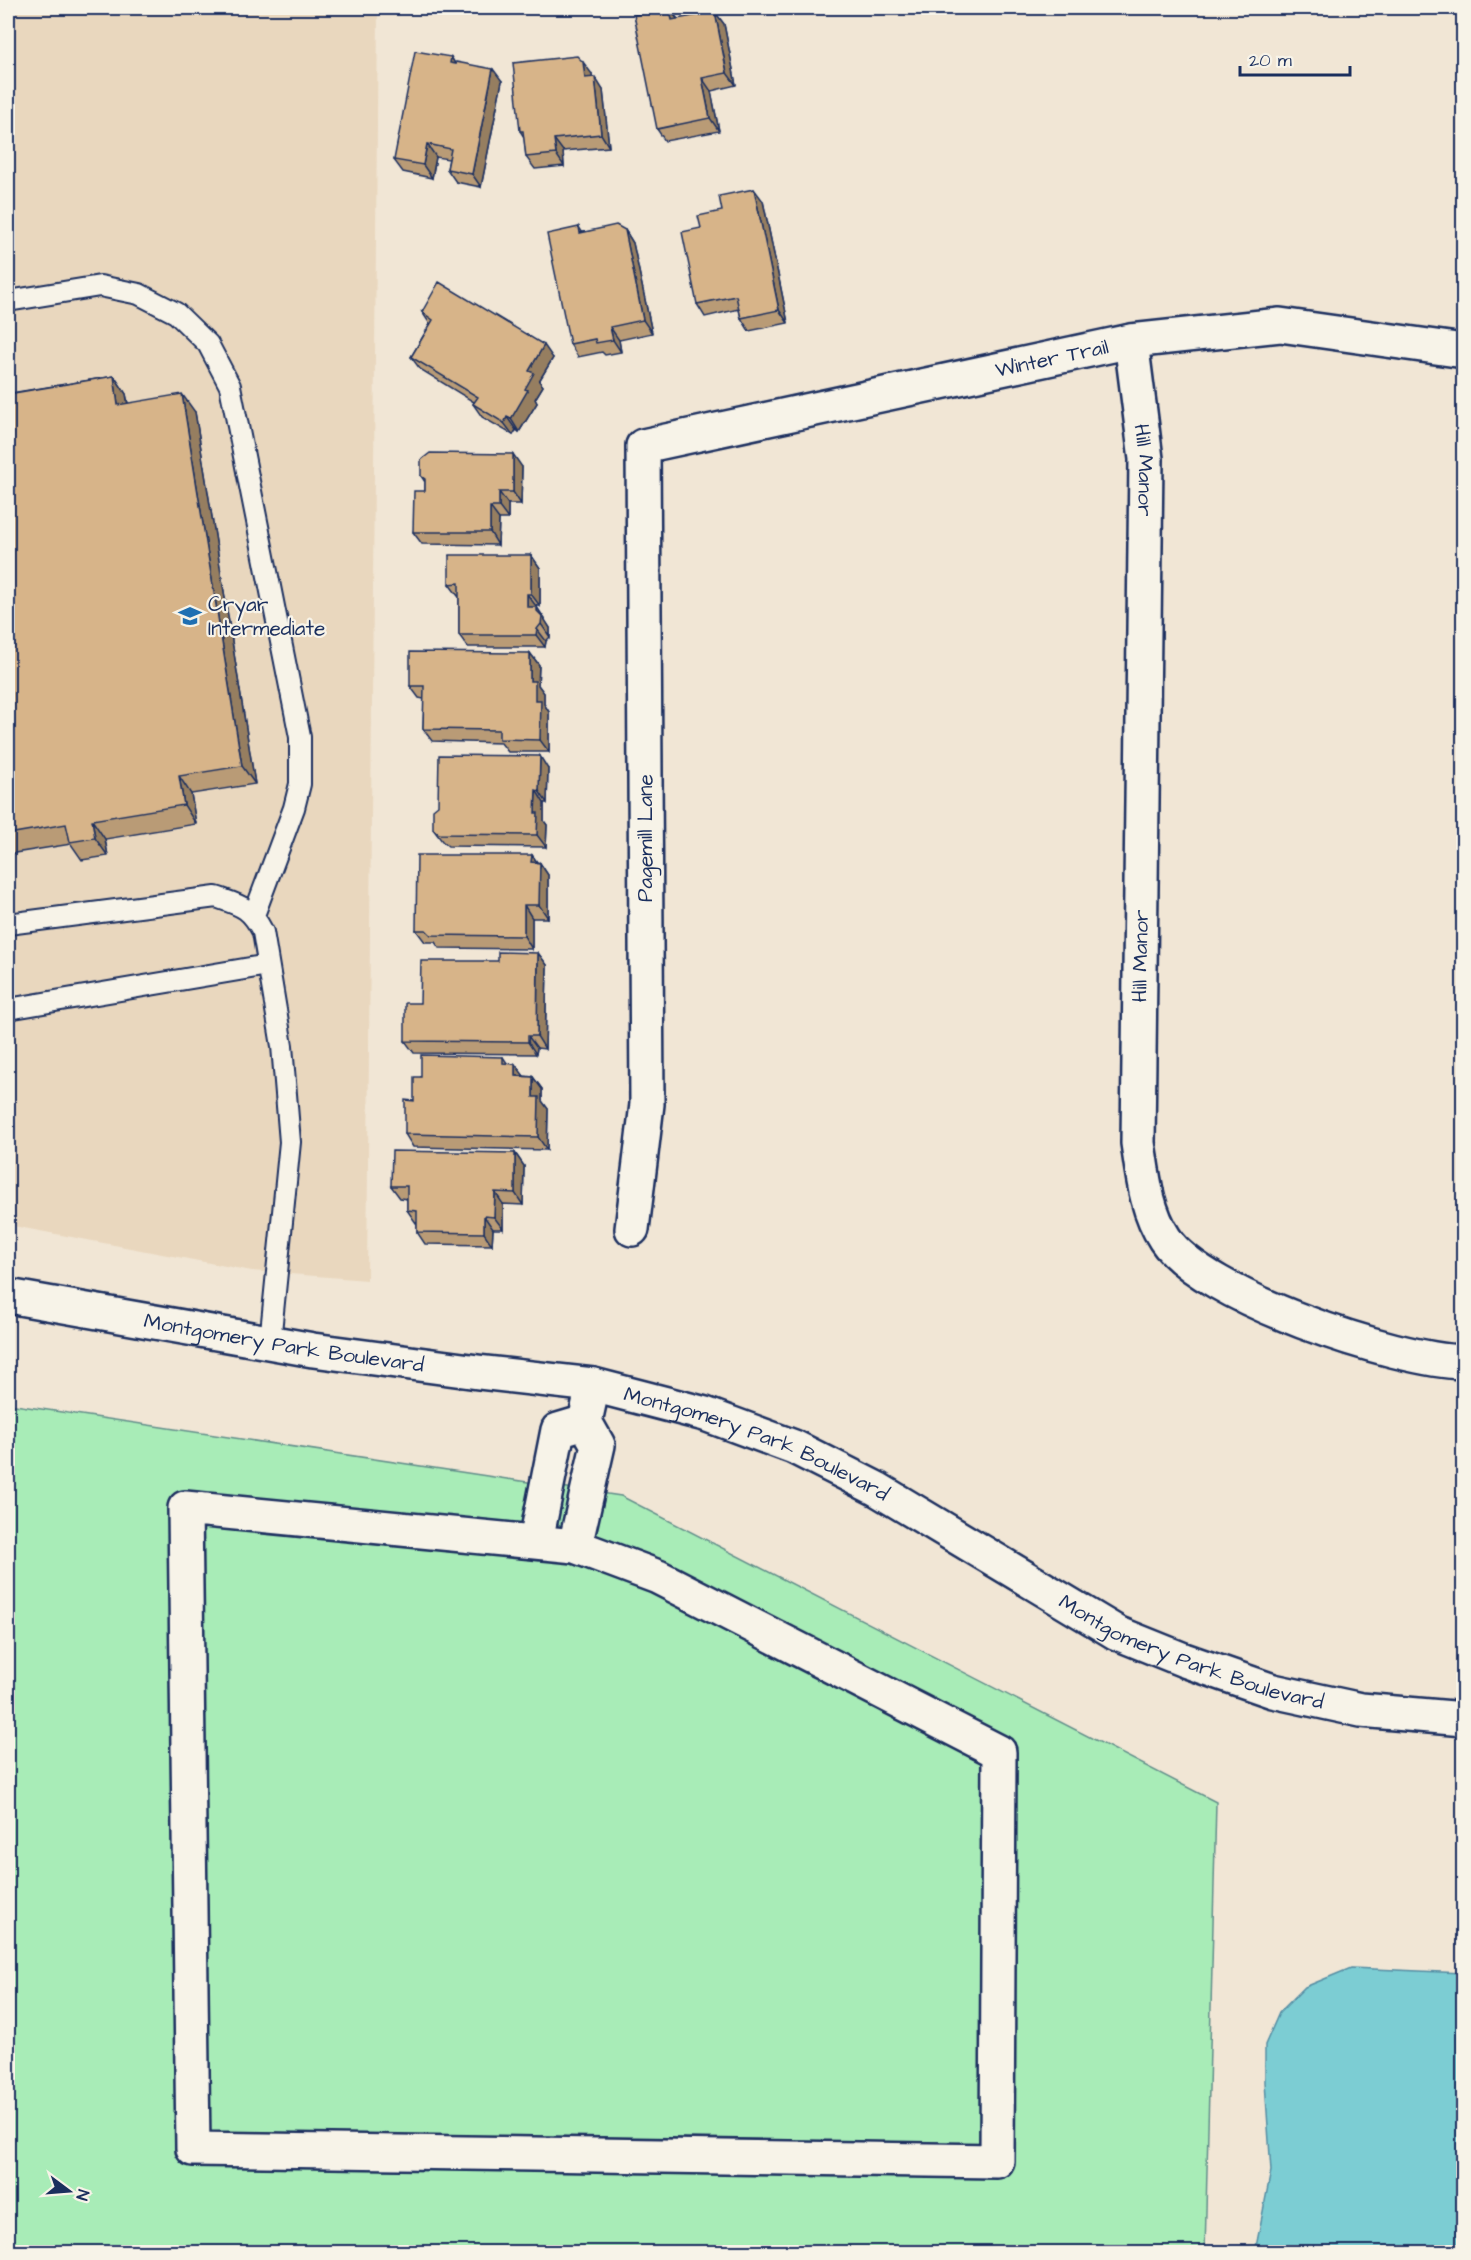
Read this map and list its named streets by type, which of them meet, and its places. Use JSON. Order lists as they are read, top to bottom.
{
  "streets": {
    "street": [
      "Winter Trail",
      "Hill Manor",
      "Pagemill Lane",
      "Montgomery Park Boulevard"
    ]
  },
  "crossings": [
    ["Winter Trail", "Hill Manor"],
    ["Winter Trail", "Pagemill Lane"]
  ],
  "places": {
    "school or university": ["Cryar Intermediate"]
  },
  "scale_bar": "20 m",
  "north": "right"
}
